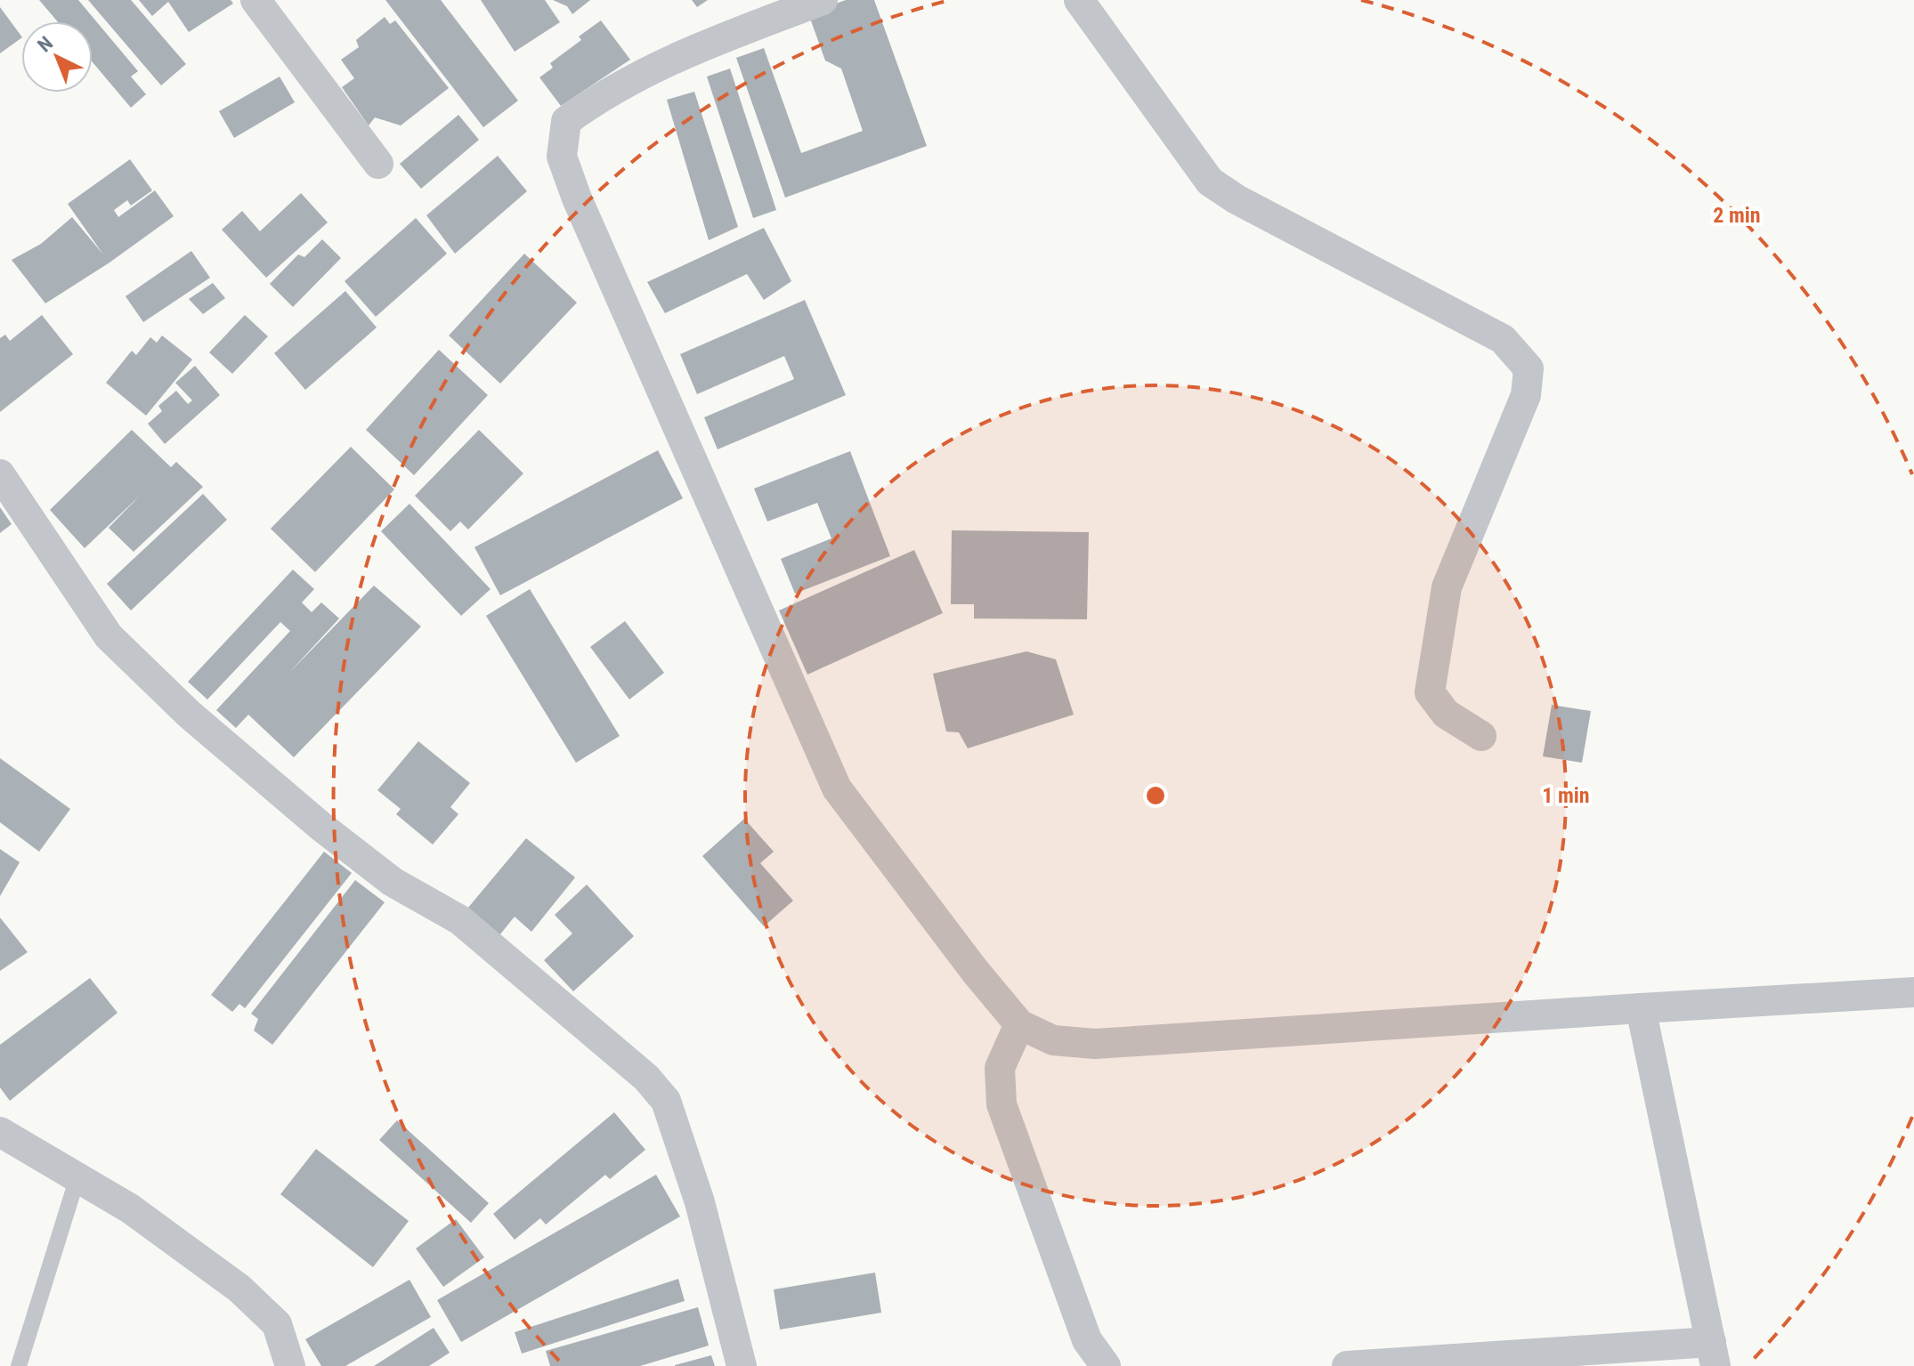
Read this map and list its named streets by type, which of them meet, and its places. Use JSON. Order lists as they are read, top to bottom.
{
  "north": "top left",
  "rings": ["2 min", "1 min"]
}
